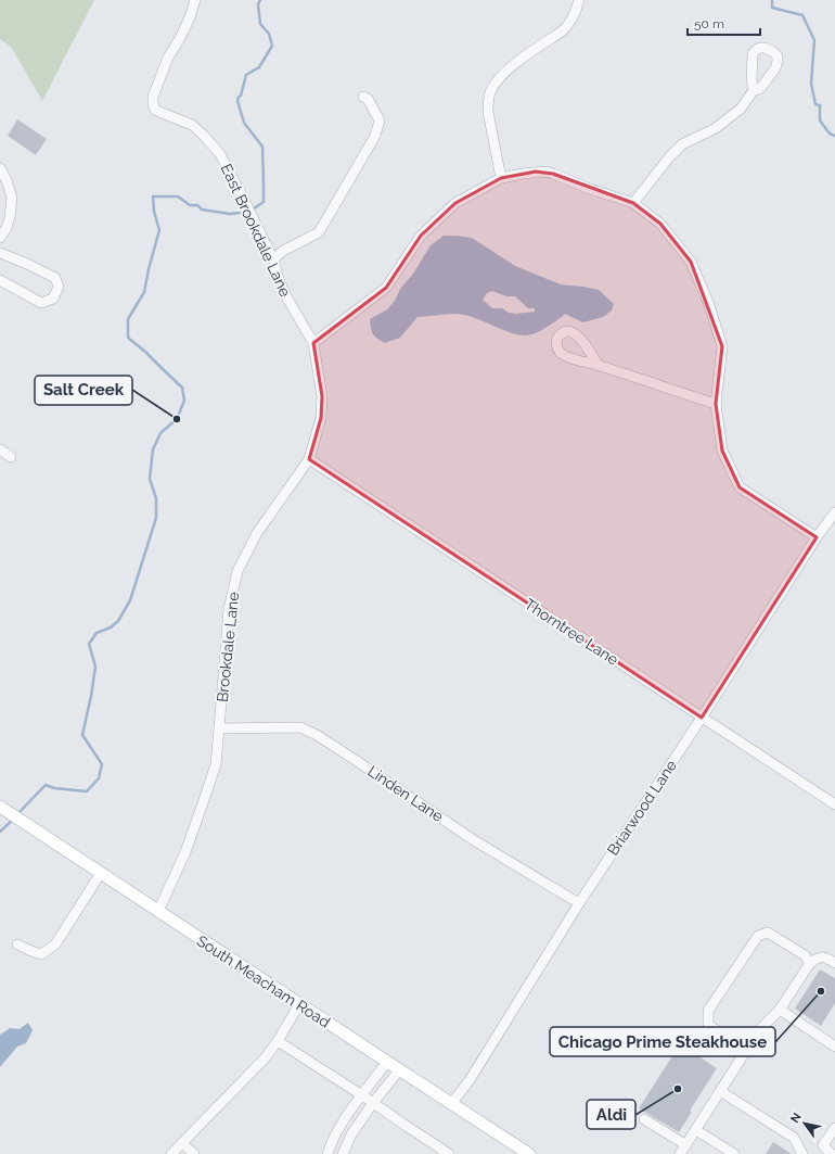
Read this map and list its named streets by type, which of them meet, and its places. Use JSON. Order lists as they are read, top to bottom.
{
  "streets": {
    "main road": ["South Meacham Road"],
    "street": [
      "East Brookdale Lane",
      "Thorntree Lane",
      "Brookdale Lane",
      "Linden Lane",
      "Briarwood Lane"
    ]
  },
  "crossings": [
    ["East Brookdale Lane", "Brookdale Lane"],
    ["Thorntree Lane", "Brookdale Lane"],
    ["Thorntree Lane", "Briarwood Lane"],
    ["Brookdale Lane", "Linden Lane"],
    ["Brookdale Lane", "South Meacham Road"],
    ["Linden Lane", "Briarwood Lane"],
    ["Briarwood Lane", "South Meacham Road"]
  ],
  "places": ["Salt Creek", "Chicago Prime Steakhouse", "Aldi"],
  "scale_bar": "50 m",
  "north": "top left"
}
